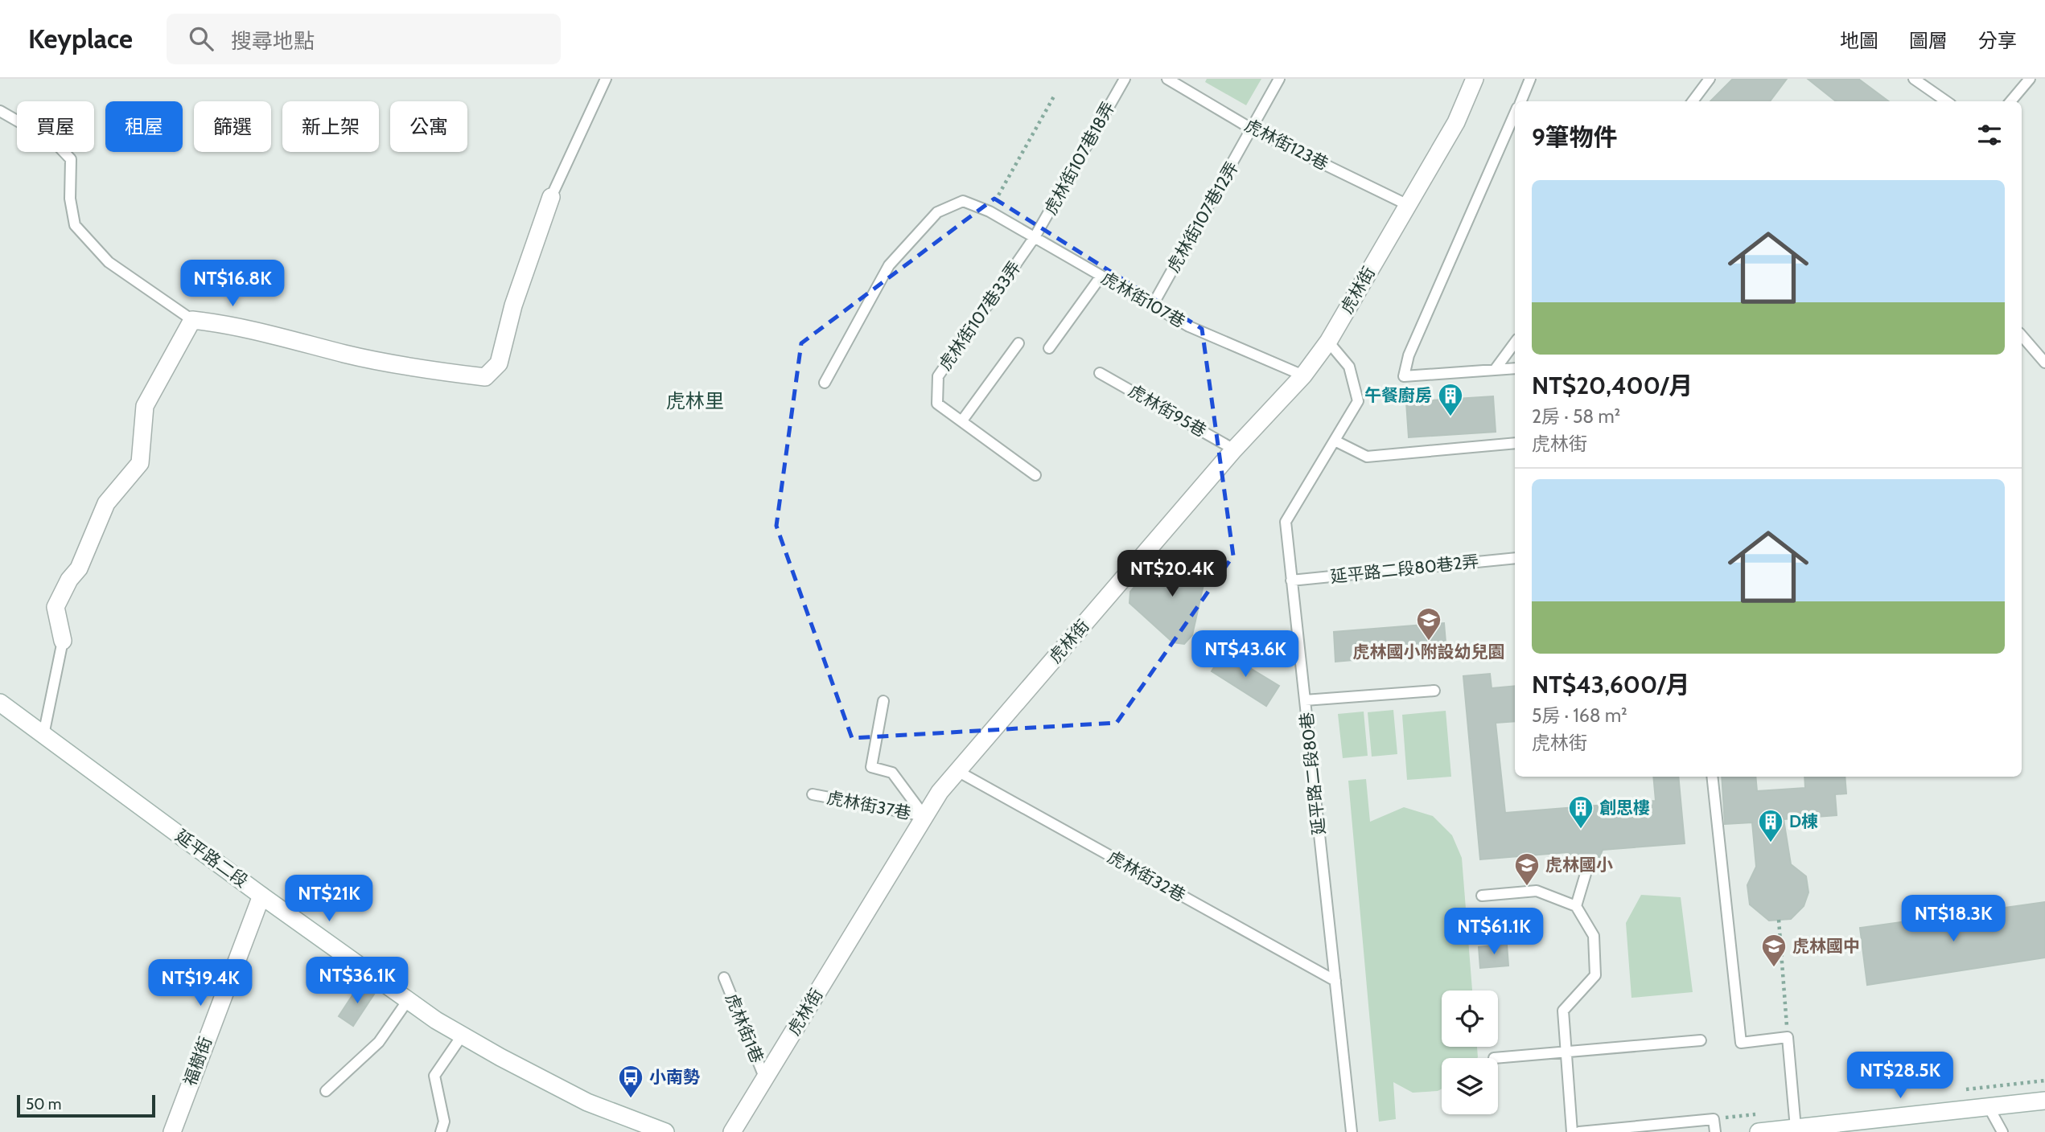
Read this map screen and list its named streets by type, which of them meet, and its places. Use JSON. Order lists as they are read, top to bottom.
{
  "streets": {
    "street": ["虎林街", "延平路二段", "福樹街"],
    "lane": [
      "虎林街123巷",
      "虎林街107巷18弄",
      "虎林街107巷12弄",
      "虎林街107巷",
      "虎林街107巷33弄",
      "虎林街95巷",
      "延平路二段80巷2弄",
      "延平路二段80巷",
      "虎林街37巷",
      "虎林街32巷",
      "虎林街1巷"
    ]
  },
  "crossings": [
    ["虎林街123巷", "虎林街107巷12弄"],
    ["虎林街123巷", "虎林街"],
    ["虎林街107巷18弄", "虎林街107巷"],
    ["虎林街107巷18弄", "虎林街107巷33弄"],
    ["虎林街107巷12弄", "虎林街107巷"],
    ["虎林街", "虎林街107巷"],
    ["虎林街", "虎林街95巷"],
    ["虎林街", "延平路二段80巷"],
    ["虎林街", "虎林街37巷"],
    ["虎林街", "虎林街32巷"],
    ["虎林街", "虎林街1巷"],
    ["虎林街107巷", "虎林街107巷33弄"],
    ["延平路二段80巷2弄", "延平路二段80巷"],
    ["延平路二段80巷", "虎林街32巷"],
    ["延平路二段", "福樹街"]
  ],
  "districts": ["虎林里"],
  "places": {
    "building": ["午餐廚房", "創思樓", "D棟"],
    "school or university": ["虎林國小附設幼兒園", "虎林國小", "虎林國中"],
    "bus stop": ["小南勢"]
  },
  "scale_bar": "50 m",
  "page": {
    "header": "Keyplace",
    "search": "搜尋地點",
    "nav": ["地圖", "圖層", "分享"],
    "chip": [
      "買屋",
      "租屋",
      "篩選",
      "新上架",
      "公寓"
    ],
    "heading": "9筆物件",
    "list": [
      {
        "name": "NT$20,400/月",
        "note": "2房 · 58 m² · 虎林街"
      },
      {
        "name": "NT$43,600/月",
        "note": "5房 · 168 m² · 虎林街"
      }
    ],
    "price": [
      "NT$16.8K",
      "NT$20.4K",
      "NT$43.6K",
      "NT$21K",
      "NT$18.3K",
      "NT$61.1K",
      "NT$36.1K",
      "NT$19.4K",
      "NT$28.5K"
    ],
    "scale": "50 m"
  }
}
